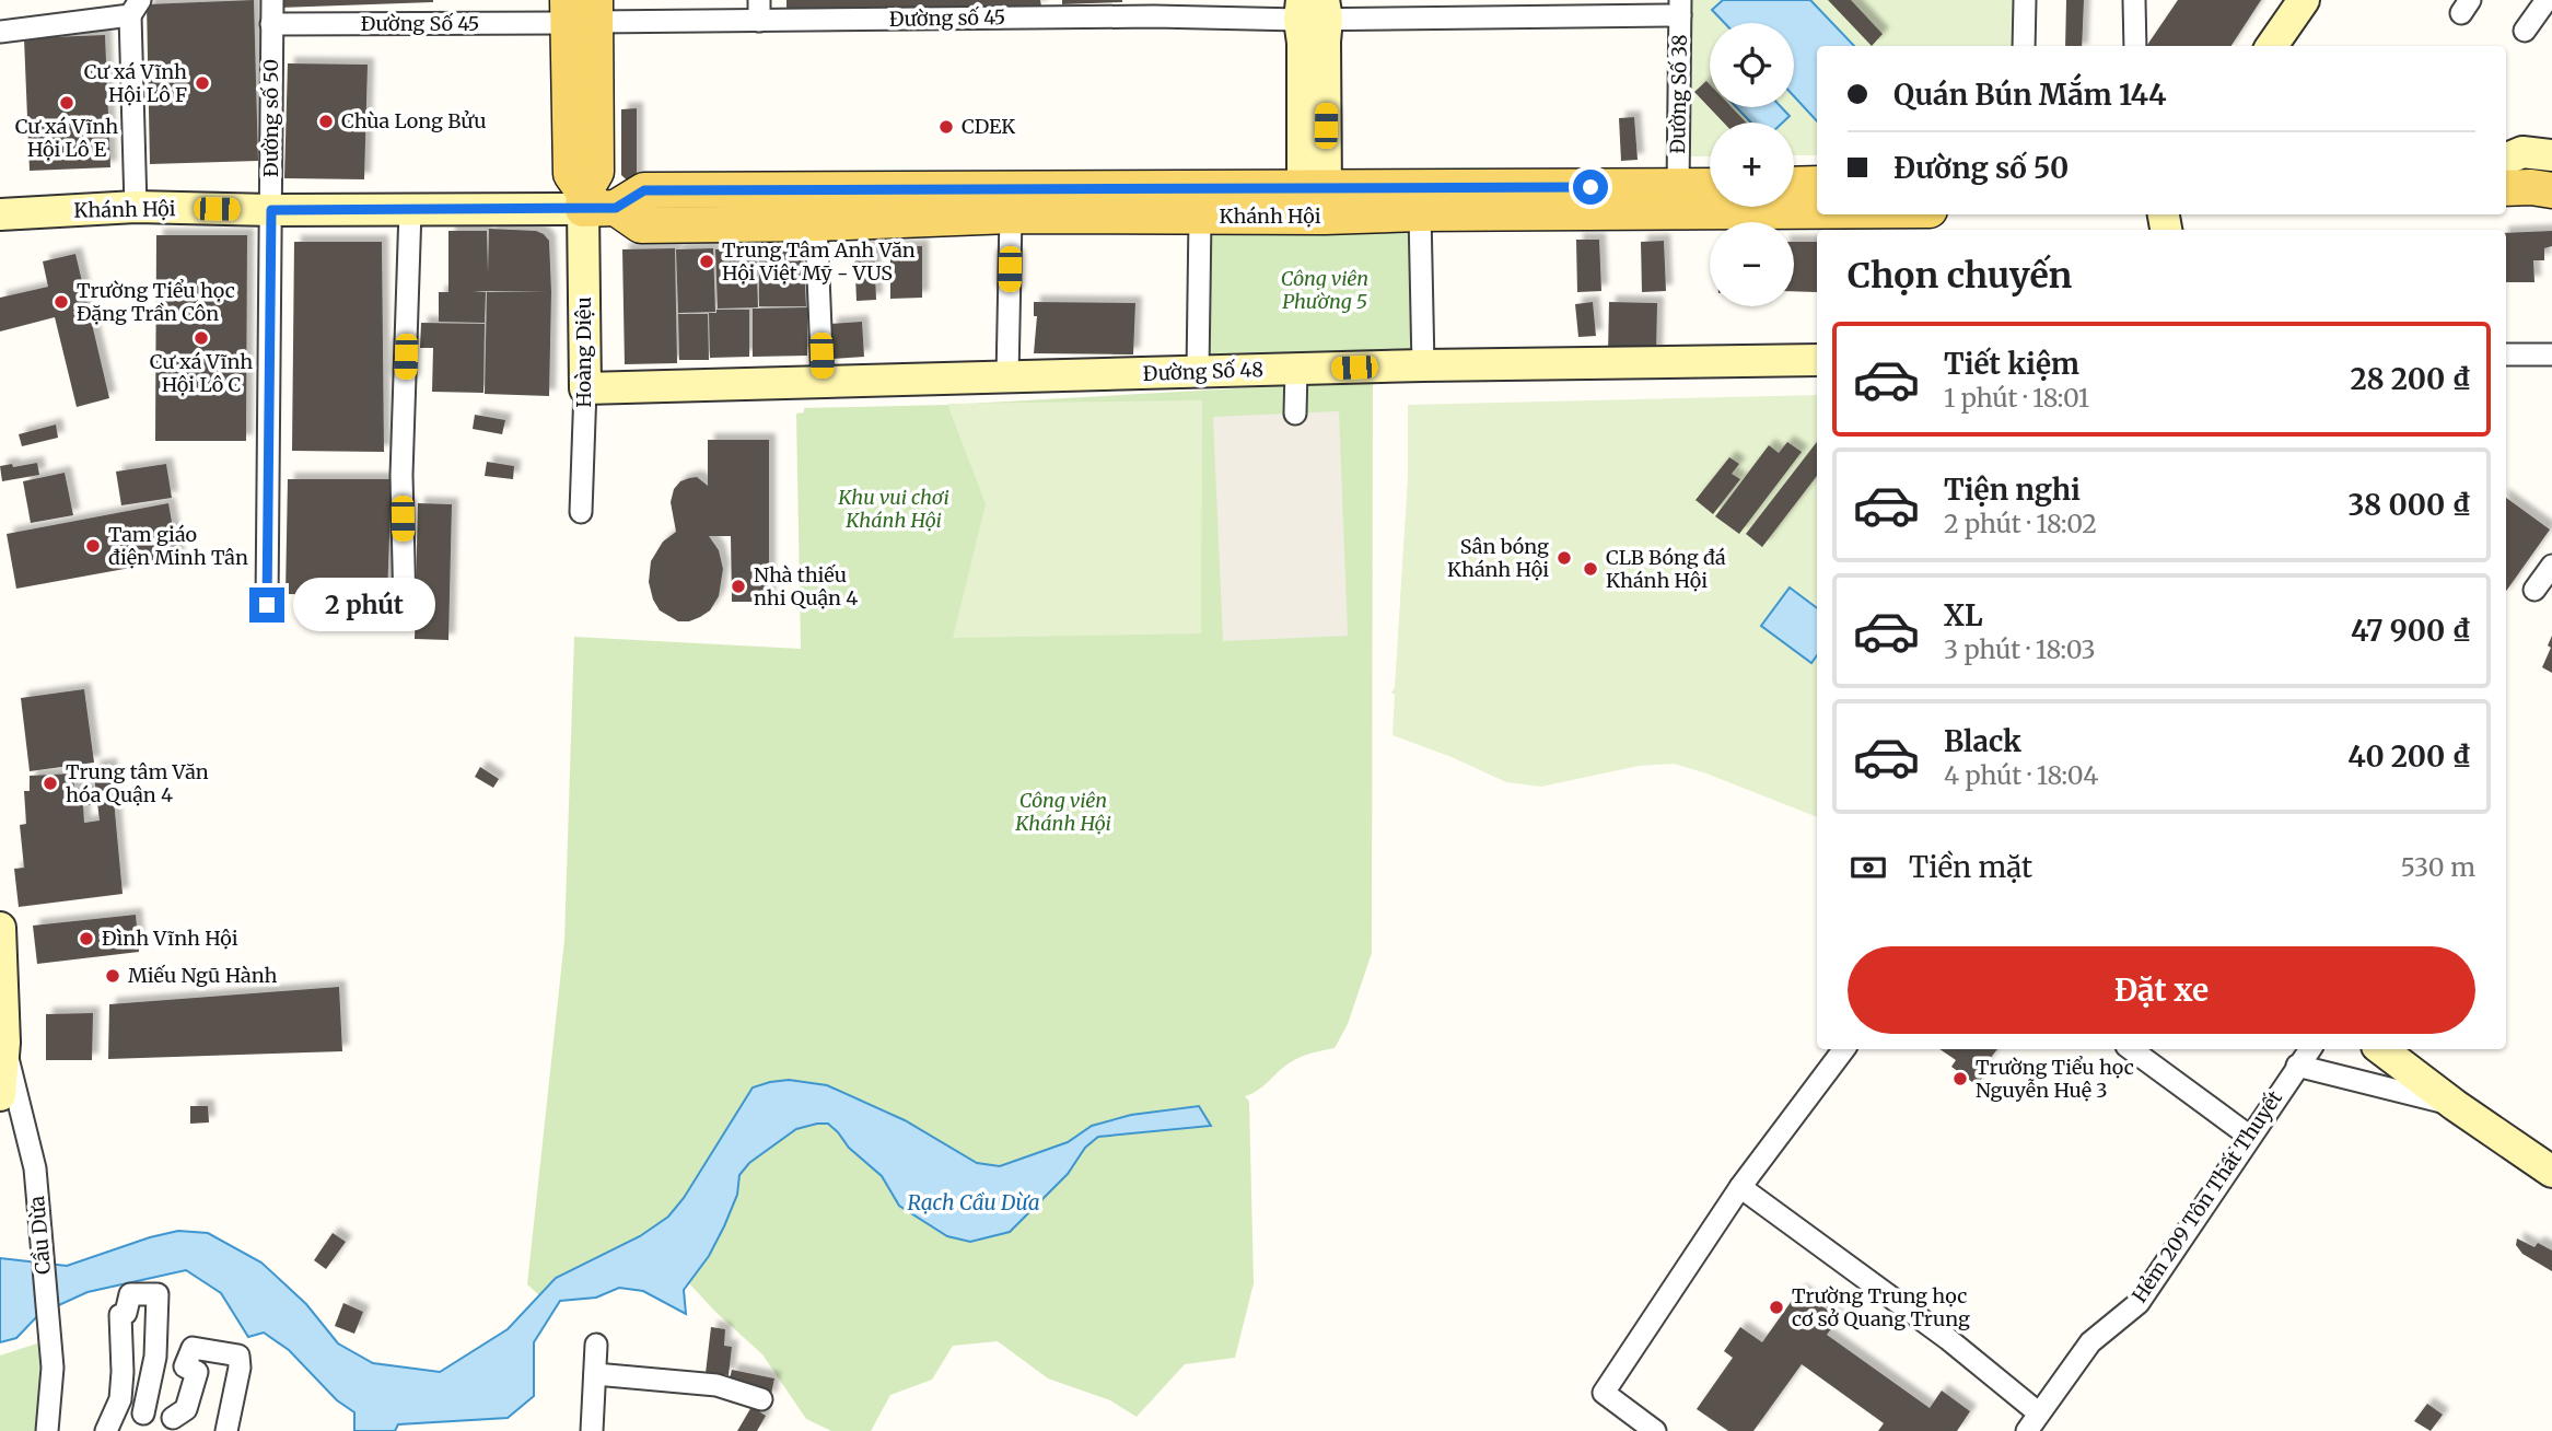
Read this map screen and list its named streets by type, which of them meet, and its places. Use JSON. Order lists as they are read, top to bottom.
{
  "streets": {
    "main road": ["Khánh Hội", "Hoàng Diệu"],
    "street": [
      "Đường số 45",
      "Đường Số 45",
      "Đường Số 38",
      "Đường số 50",
      "Đường Số 48",
      "Hẻm 209 Tôn Thất Thuyết",
      "Cầu Dừa"
    ]
  },
  "crossings": [
    ["Đường số 45", "Đường Số 45"],
    ["Đường số 45", "Hoàng Diệu"],
    ["Đường Số 45", "Đường số 50"],
    ["Đường Số 45", "Hoàng Diệu"],
    ["Đường Số 38", "Khánh Hội"],
    ["Đường số 50", "Khánh Hội"],
    ["Khánh Hội", "Hoàng Diệu"],
    ["Hoàng Diệu", "Đường Số 48"]
  ],
  "water": ["Rạch Cầu Dừa"],
  "parks": ["Công viên Phường 5", "Khu vui chơi Khánh Hội", "Công viên Khánh Hội"],
  "places": [
    "Cư xá Vĩnh Hội Lô F",
    "Cư xá Vĩnh Hội Lô E",
    "Chùa Long Bửu",
    "CDEK",
    "Trung Tâm Anh Văn Hội Việt Mỹ - VUS",
    "Trường Tiểu học Đặng Trần Côn",
    "Cư xá Vĩnh Hội Lô C",
    "Tam giáo điện Minh Tân",
    "Sân bóng Khánh Hội",
    "CLB Bóng đá Khánh Hội",
    "Nhà thiếu nhi Quận 4",
    "Trung tâm Văn hóa Quận 4",
    "Đình Vĩnh Hội",
    "Miếu Ngũ Hành",
    "Trường Tiểu học Nguyễn Huệ 3",
    "Trường Trung học cơ sở Quang Trung"
  ],
  "page": {
    "map_buttons": ["+", "−"],
    "banner": ["Quán Bún Mắm 144", "Đường số 50"],
    "heading": "Chọn chuyến",
    "list": [
      {
        "name": "Tiết kiệm",
        "note": "1 phút · 18:01",
        "value": "28 200 ₫"
      },
      {
        "name": "Tiện nghi",
        "note": "2 phút · 18:02",
        "value": "38 000 ₫"
      },
      {
        "name": "XL",
        "note": "3 phút · 18:03",
        "value": "47 900 ₫"
      },
      {
        "name": "Black",
        "note": "4 phút · 18:04",
        "value": "40 200 ₫"
      }
    ],
    "bubble": "2 phút",
    "pay": ["Tiền mặt", "530 m"],
    "buttons": "Đặt xe"
  }
}
